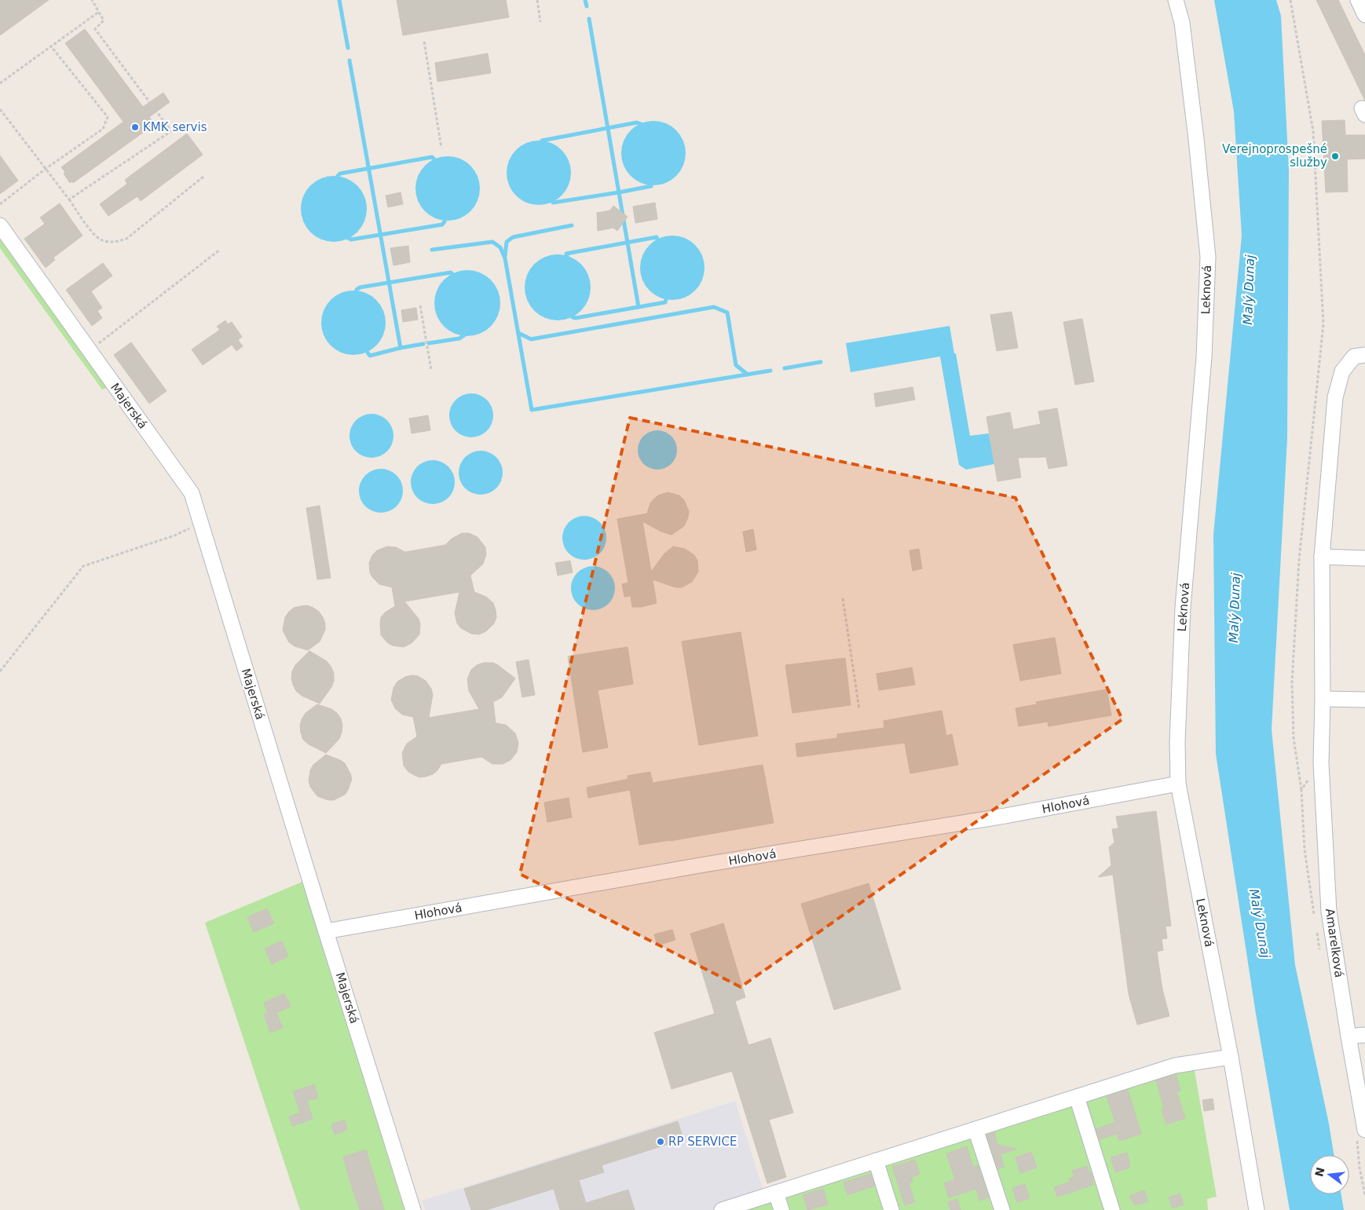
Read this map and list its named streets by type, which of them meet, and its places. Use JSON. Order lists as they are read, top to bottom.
{
  "streets": {
    "street": [
      "Leknová",
      "Majerská",
      "Hlohová",
      "Amarelková"
    ]
  },
  "crossings": [
    ["Leknová", "Hlohová"],
    ["Majerská", "Hlohová"]
  ],
  "water": ["Malý Dunaj"],
  "places": ["KMK servis", "Verejnoprospešné služby", "RP SERVICE"],
  "north": "left"
}
